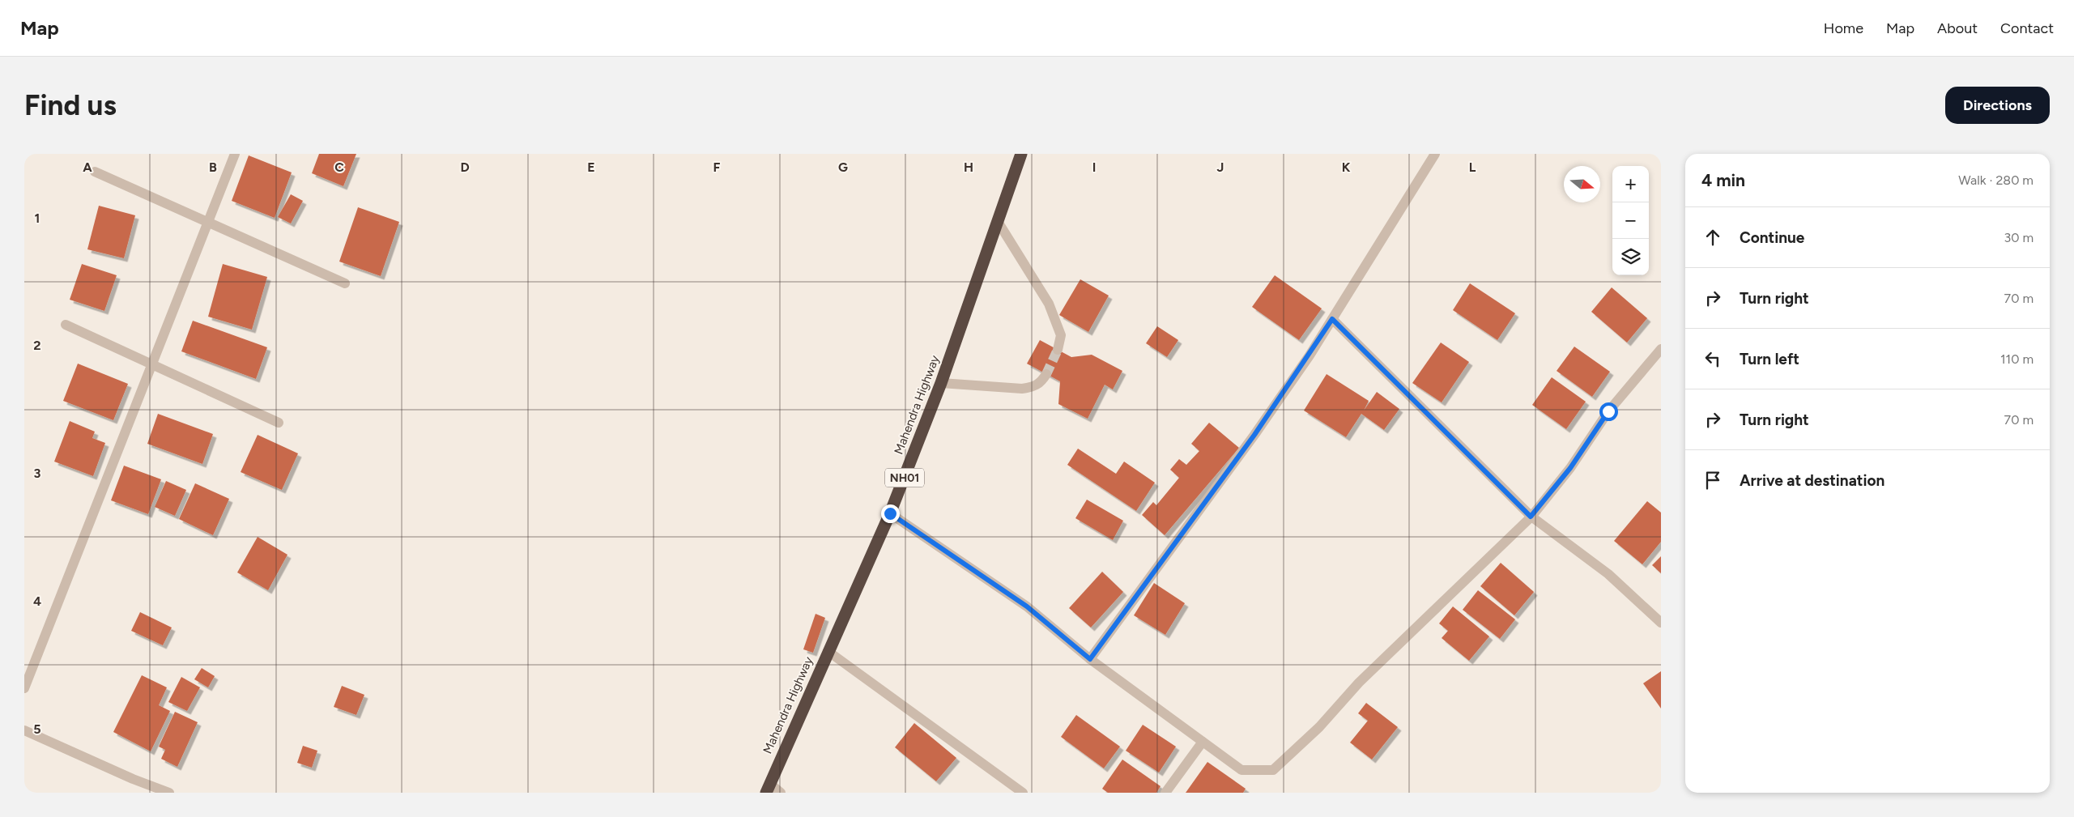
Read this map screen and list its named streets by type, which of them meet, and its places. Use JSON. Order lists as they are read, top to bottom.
{
  "streets": {
    "highway": ["Mahendra Highway", "NH01"]
  },
  "north": "right",
  "page": {
    "header": "Map",
    "nav": [
      "Home",
      "Map",
      "About",
      "Contact"
    ],
    "buttons": "Directions",
    "title": "Find us",
    "heading": ["4 min", "Walk · 280 m"],
    "map_buttons": ["+", "−"],
    "list": [
      ["Continue", "30 m"],
      ["Turn right", "70 m"],
      ["Turn left", "110 m"],
      ["Turn right", "70 m"],
      "Arrive at destination"
    ]
  },
  "grid": {
    "columns": [
      "A",
      "B",
      "C",
      "D",
      "E",
      "F",
      "G",
      "H",
      "I",
      "J",
      "K",
      "L"
    ],
    "rows": [
      "1",
      "2",
      "3",
      "4",
      "5"
    ]
  }
}
